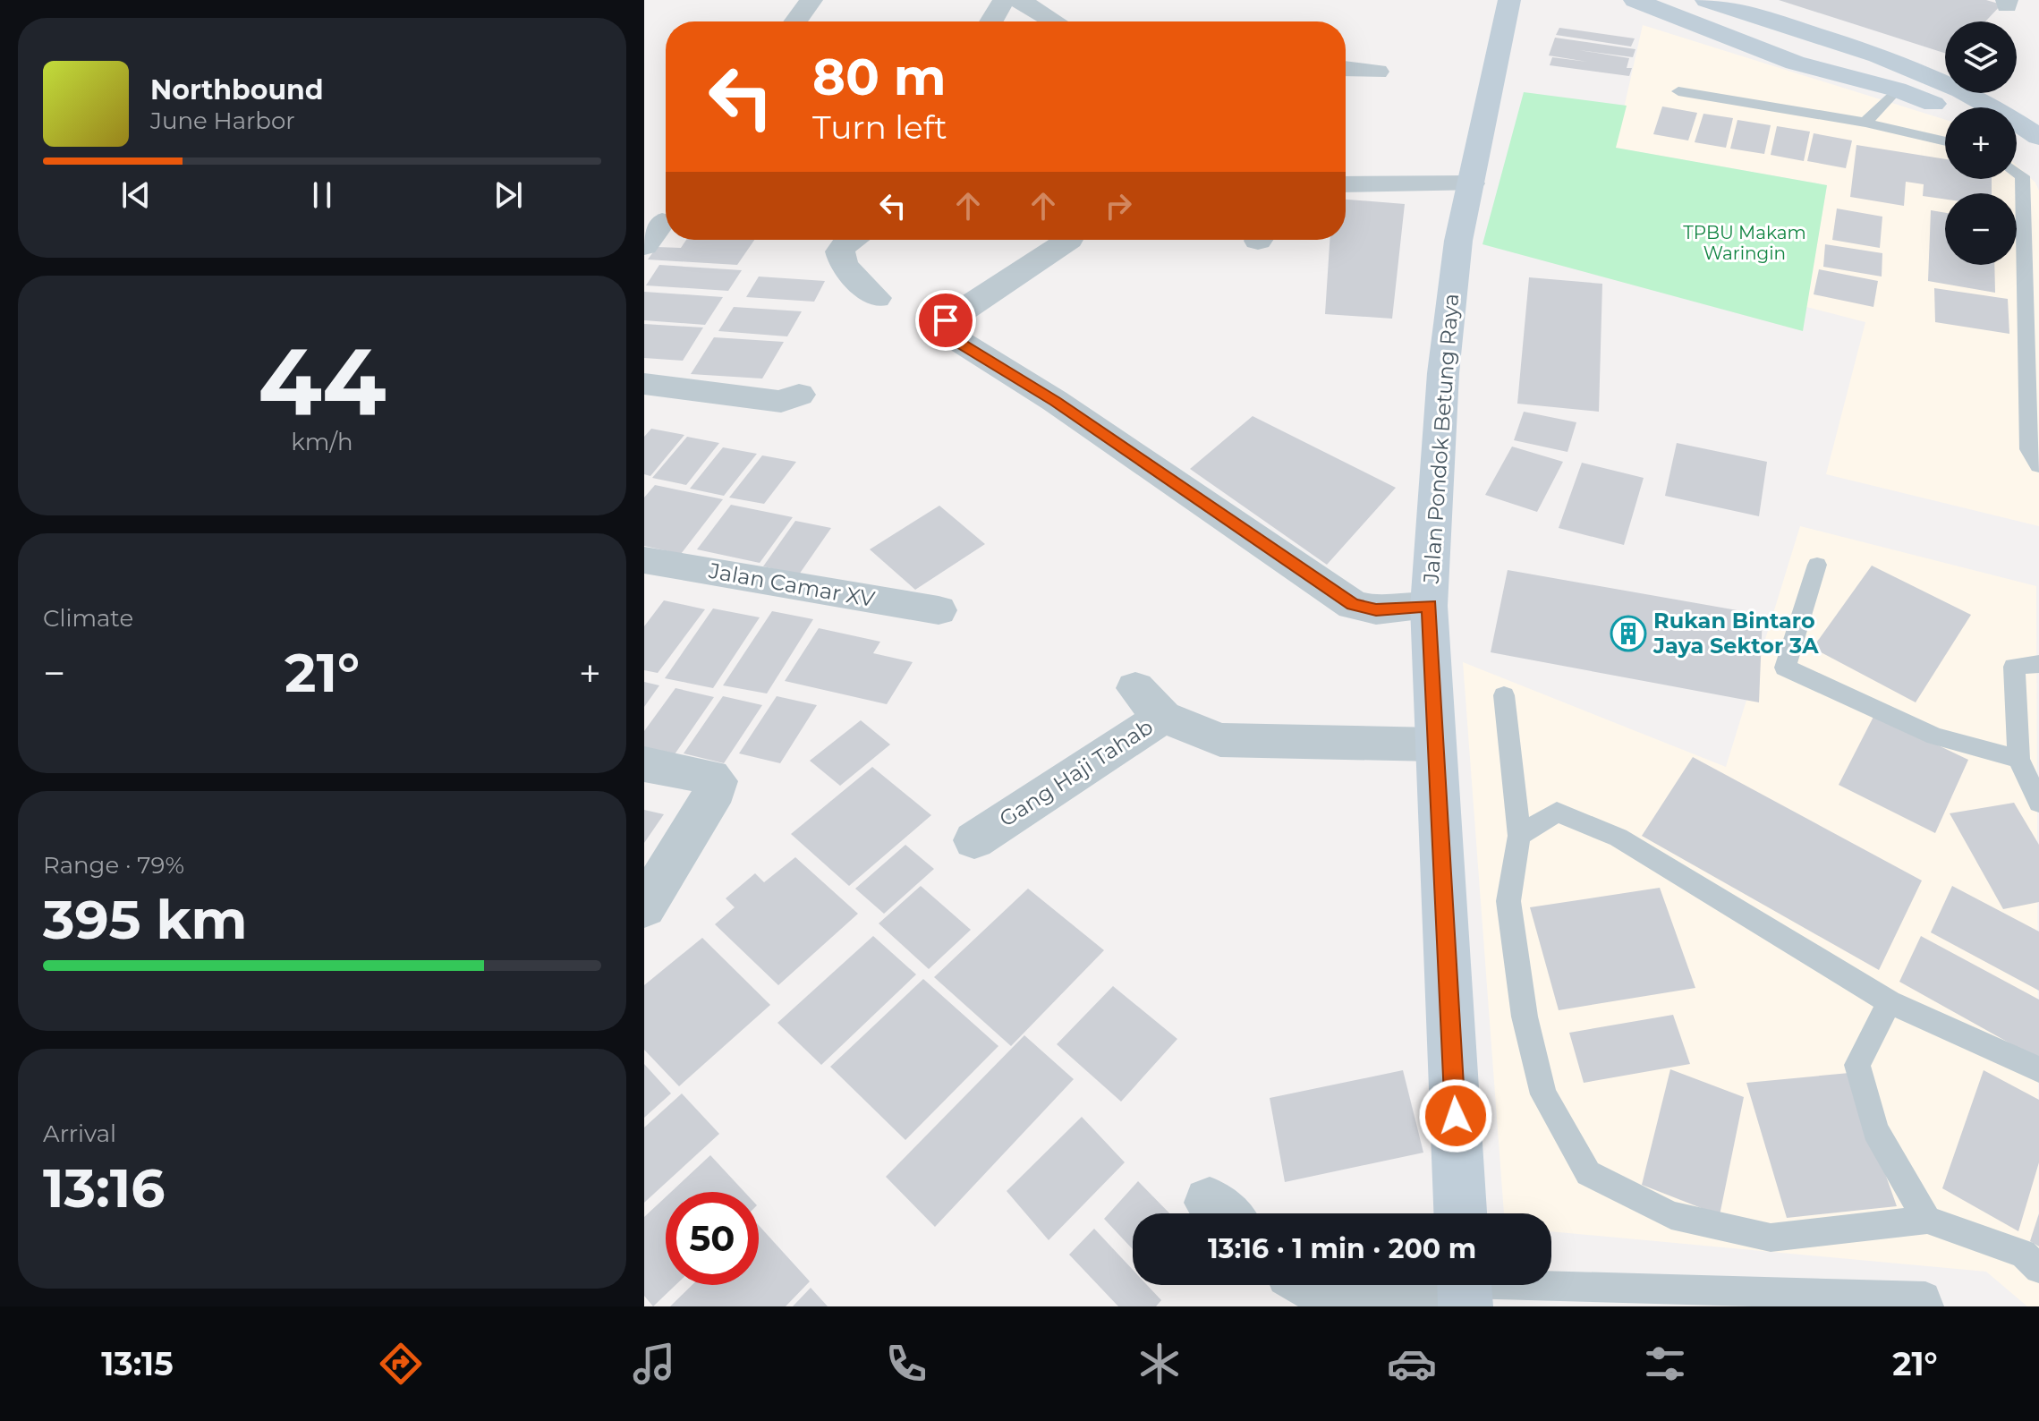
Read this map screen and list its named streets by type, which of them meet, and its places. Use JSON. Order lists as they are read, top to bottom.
{
  "streets": {
    "main road": ["Jalan Pondok Betung Raya"],
    "street": ["Jalan Camar XV", "Gang Haji Tahab"]
  },
  "crossings": [
    ["Jalan Pondok Betung Raya", "Gang Haji Tahab"]
  ],
  "parks": ["TPBU Makam Waringin"],
  "places": {
    "building": ["Rukan Bintaro Jaya Sektor 3A"]
  },
  "page": {
    "map_buttons": ["+", "−"],
    "turn": ["80 m", "Turn left"],
    "song": ["Northbound", "June Harbor"],
    "tile": [
      ["44", "km/h"],
      "Climate",
      ["Range · 79%", "395 km"],
      ["Arrival", "13:16"]
    ],
    "heat": ["−", "21°", "+"],
    "limit": "50",
    "trip": "13:16 · 1 min · 200 m",
    "tabs": ["13:15", "21°"]
  }
}
